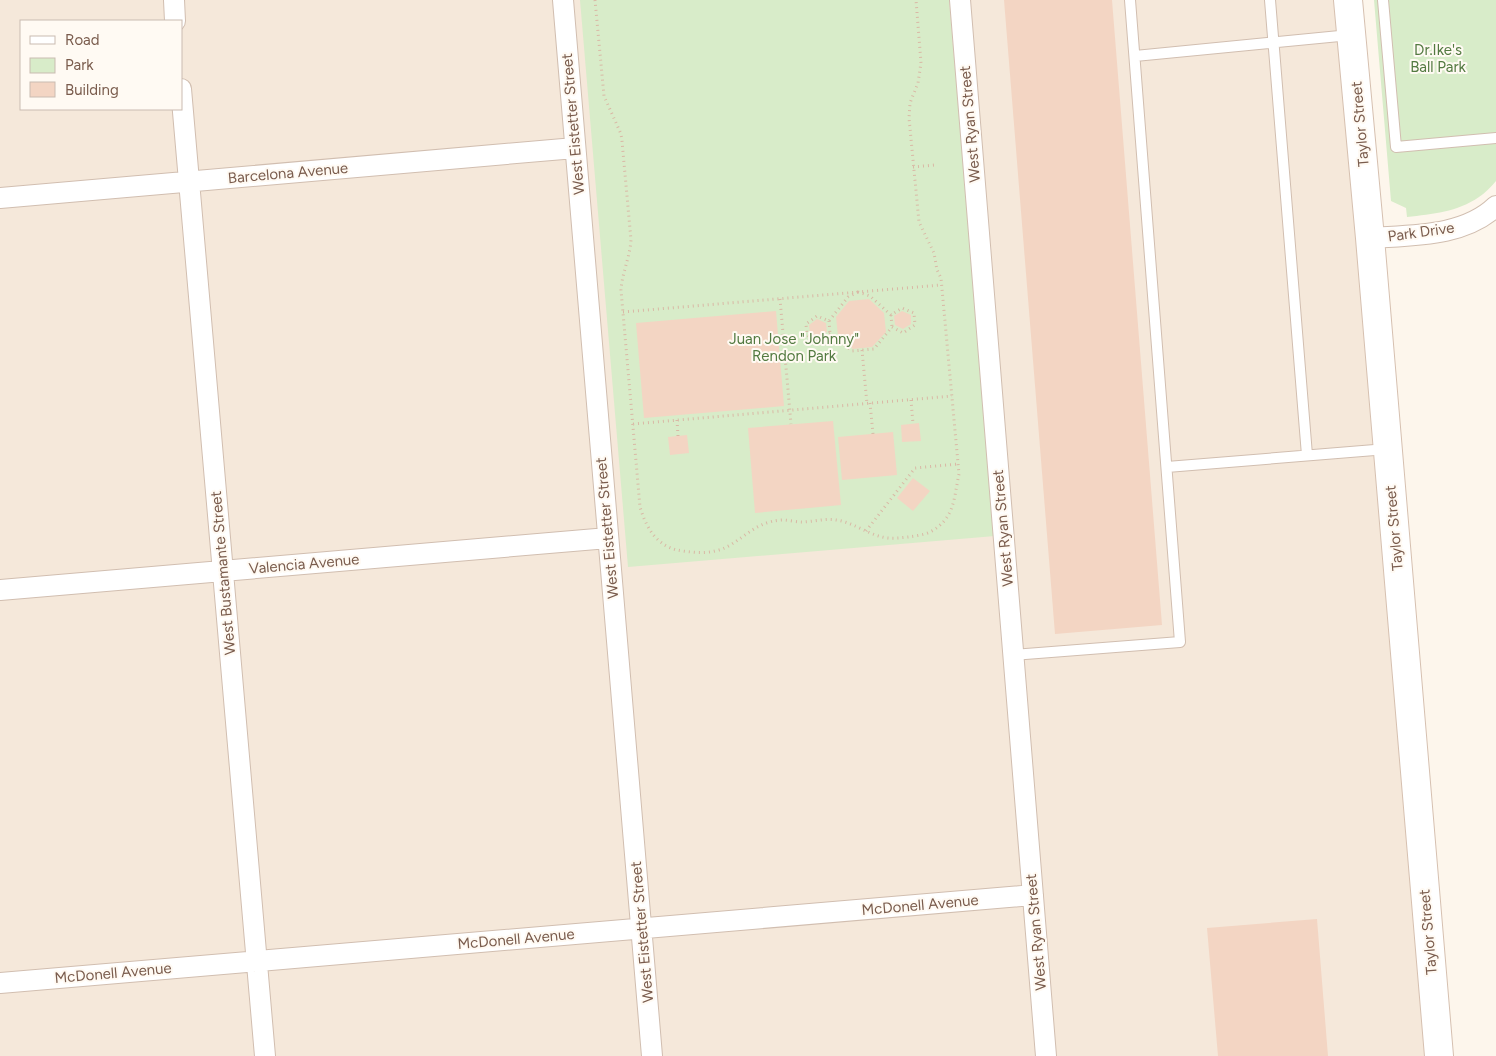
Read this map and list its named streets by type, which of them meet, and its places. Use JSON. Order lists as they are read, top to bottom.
{
  "streets": {
    "street": [
      "West Eistetter Street",
      "West Ryan Street",
      "Taylor Street",
      "Barcelona Avenue",
      "Park Drive",
      "Valencia Avenue",
      "West Bustamante Street",
      "McDonell Avenue"
    ]
  },
  "crossings": [
    ["West Eistetter Street", "Barcelona Avenue"],
    ["West Eistetter Street", "Valencia Avenue"],
    ["West Eistetter Street", "McDonell Avenue"],
    ["West Ryan Street", "McDonell Avenue"],
    ["Taylor Street", "Park Drive"],
    ["Barcelona Avenue", "West Bustamante Street"],
    ["Valencia Avenue", "West Bustamante Street"],
    ["West Bustamante Street", "McDonell Avenue"]
  ],
  "parks": ["Dr.Ike's Ball Park", "Juan Jose \"Johnny\" Rendon Park"],
  "legend": ["Road", "Park", "Building"]
}
